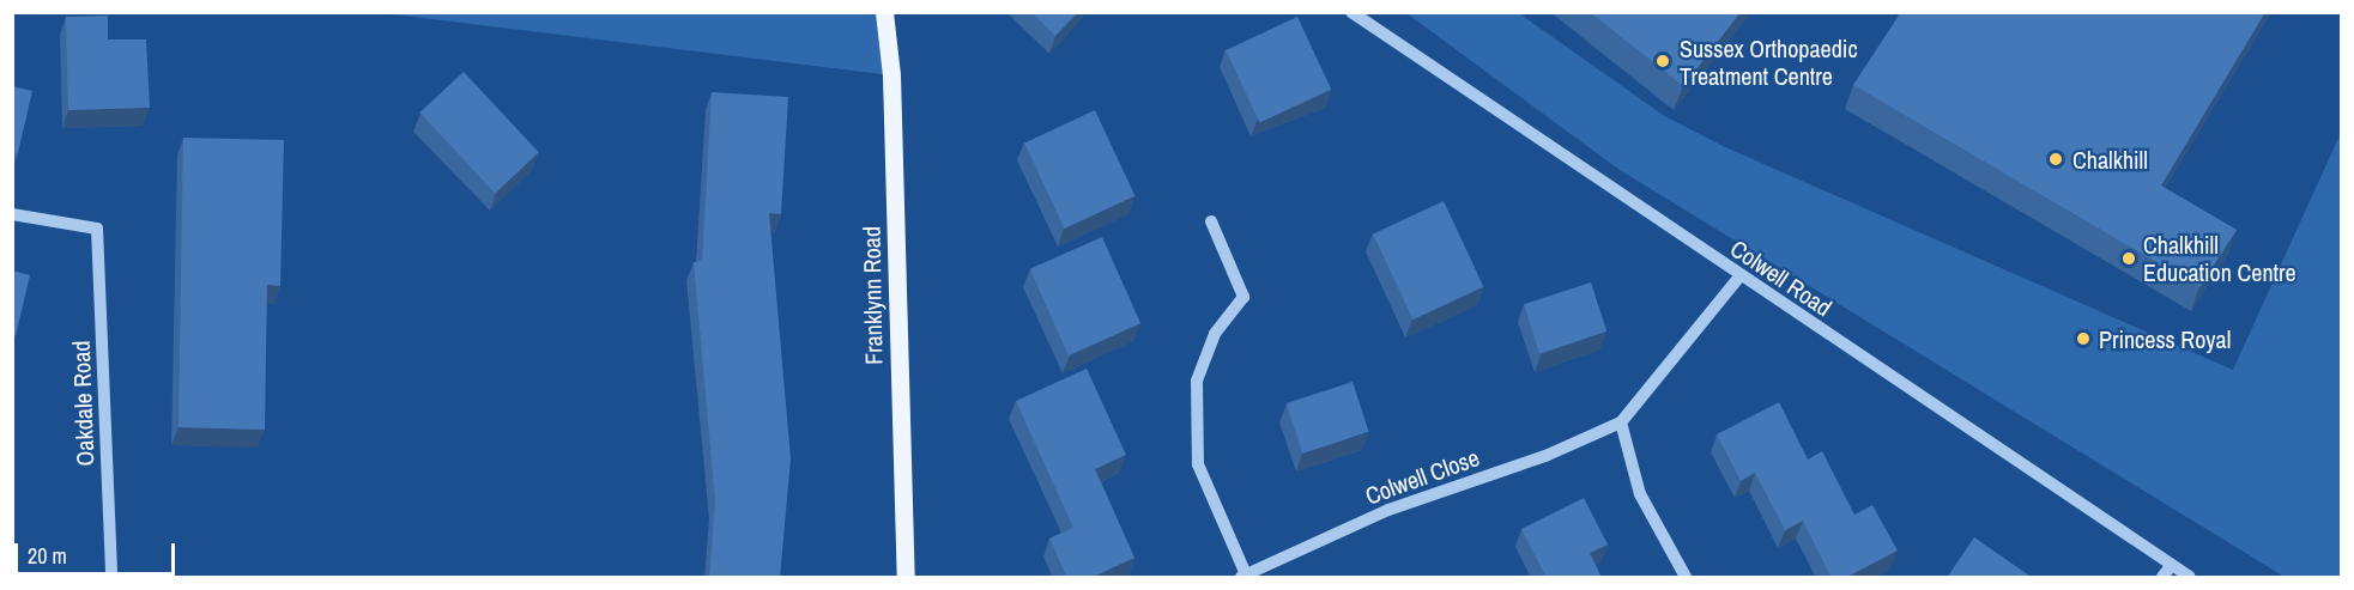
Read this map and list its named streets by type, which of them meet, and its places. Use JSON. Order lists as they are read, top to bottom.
{
  "streets": {
    "main road": ["Franklynn Road"],
    "street": ["Colwell Road", "Oakdale Road", "Colwell Close"]
  },
  "crossings": [
    ["Colwell Road", "Colwell Close"]
  ],
  "places": [
    "Sussex Orthopaedic Treatment Centre",
    "Chalkhill",
    "Chalkhill Education Centre",
    "Princess Royal"
  ],
  "scale_bar": "20 m"
}
